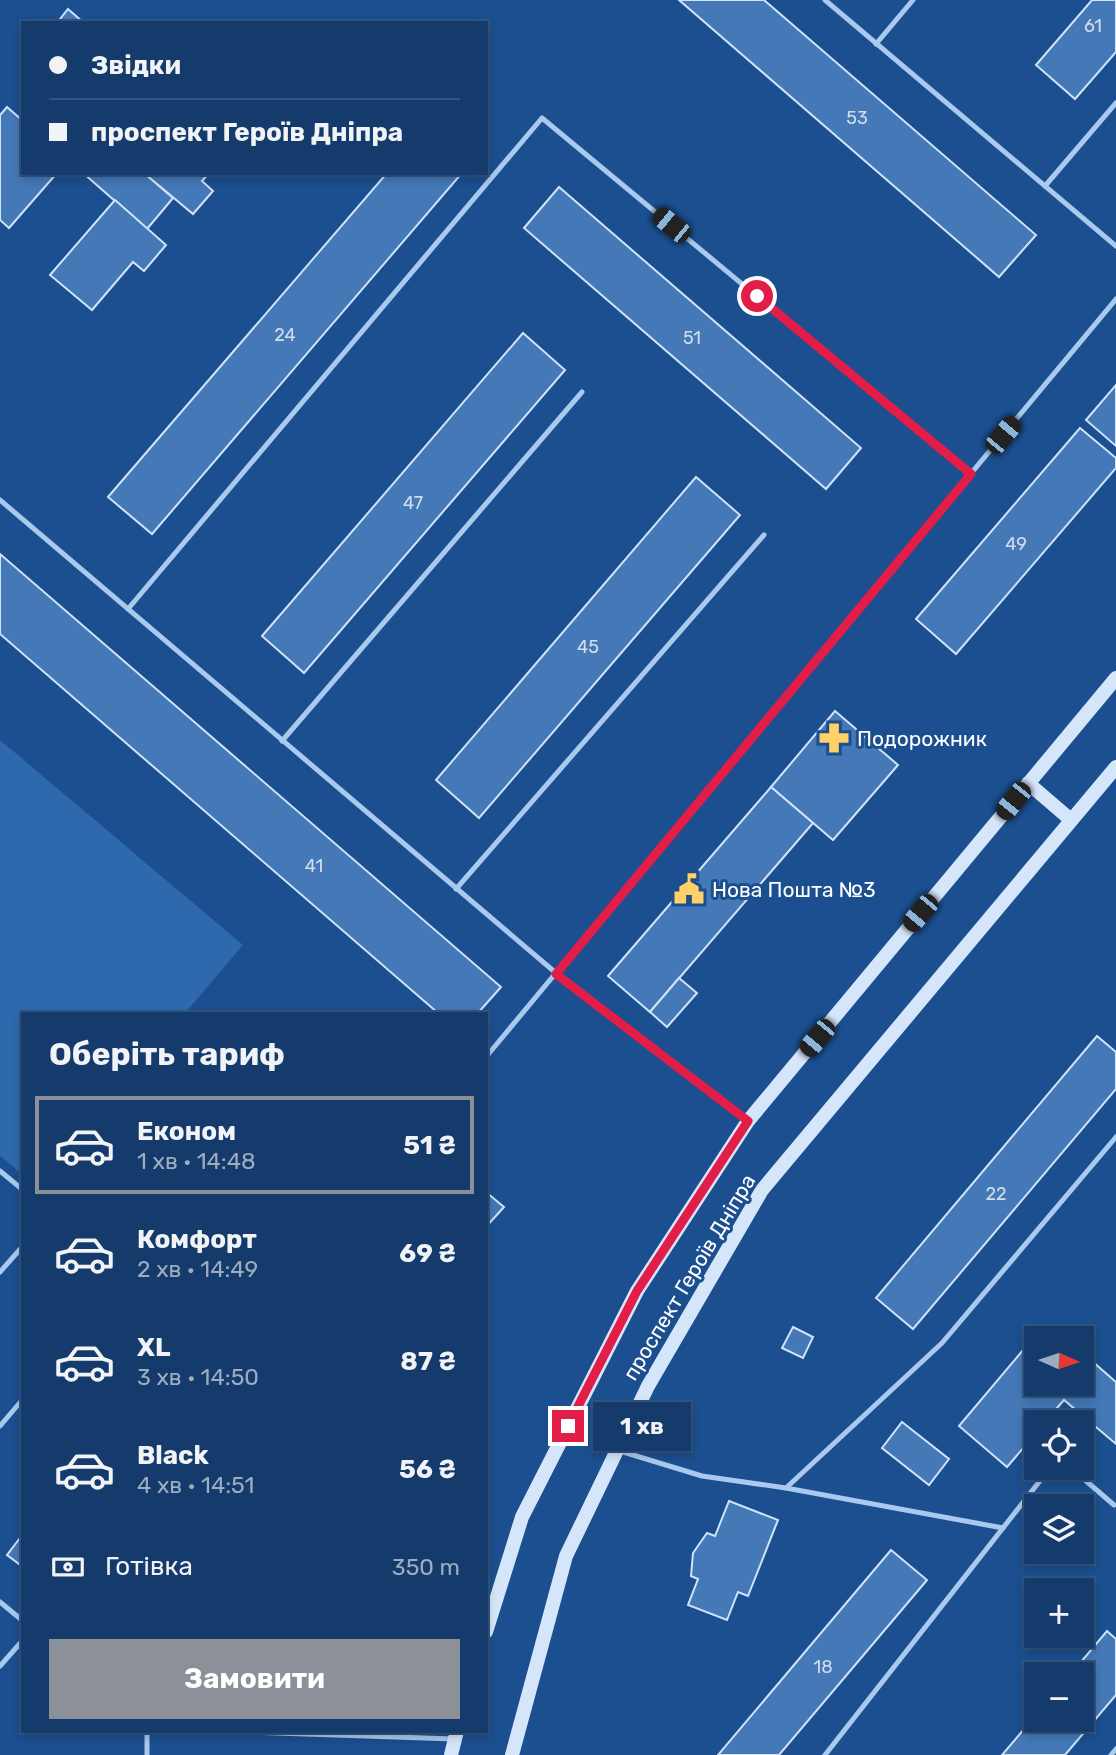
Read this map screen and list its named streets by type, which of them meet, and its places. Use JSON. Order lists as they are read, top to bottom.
{
  "streets": {
    "street": ["проспект Героїв Дніпра"]
  },
  "places": {
    "pharmacy": ["Подорожник"],
    "public building": ["Нова Пошта №3"]
  },
  "house_numbers": [
    "61",
    "53",
    "24",
    "51",
    "47",
    "49",
    "45",
    "41",
    "22",
    "18"
  ],
  "north": "right",
  "page": {
    "banner": ["Звідки", "проспект Героїв Дніпра"],
    "heading": "Оберіть тариф",
    "list": [
      {
        "name": "Економ",
        "note": "1 хв · 14:48",
        "value": "51 ₴"
      },
      {
        "name": "Комфорт",
        "note": "2 хв · 14:49",
        "value": "69 ₴"
      },
      {
        "name": "XL",
        "note": "3 хв · 14:50",
        "value": "87 ₴"
      },
      {
        "name": "Black",
        "note": "4 хв · 14:51",
        "value": "56 ₴"
      }
    ],
    "map_buttons": ["+", "−"],
    "bubble": "1 хв",
    "pay": ["Готівка", "350 m"],
    "buttons": "Замовити"
  }
}
